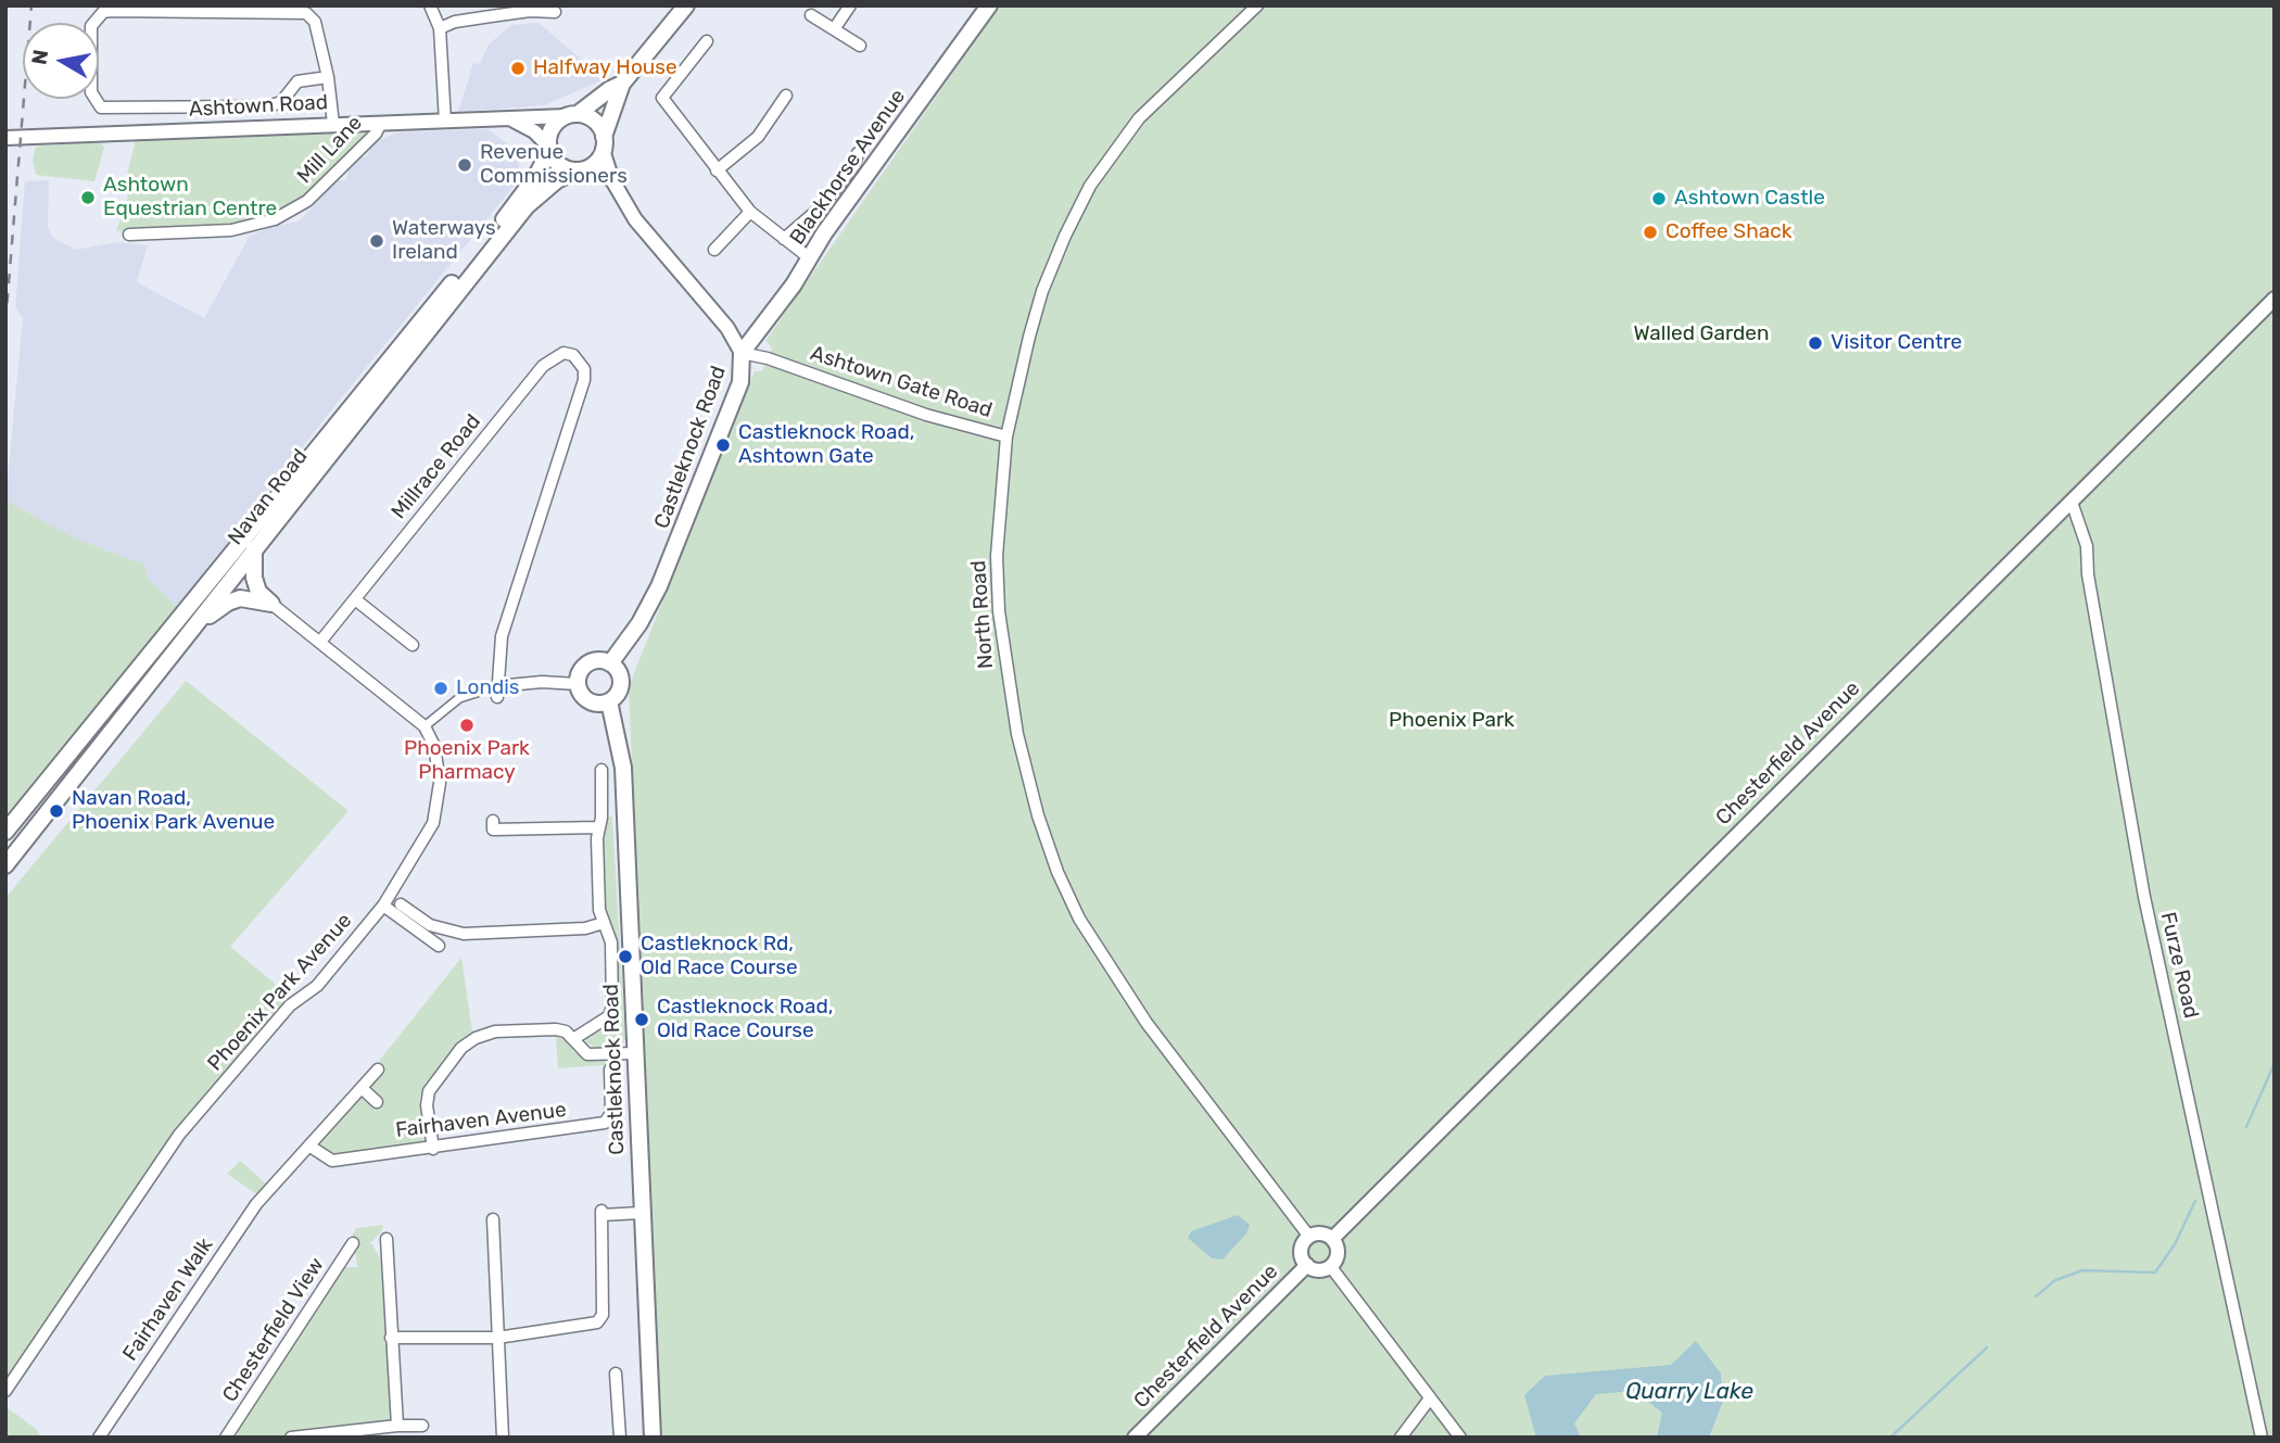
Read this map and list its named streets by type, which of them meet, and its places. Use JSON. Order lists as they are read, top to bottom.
{
  "streets": {
    "main road": ["Blackhorse Avenue", "Castleknock Road", "Navan Road"],
    "street": [
      "Ashtown Road",
      "Mill Lane",
      "Ashtown Gate Road",
      "Millrace Road",
      "North Road",
      "Chesterfield Avenue",
      "Furze Road",
      "Phoenix Park Avenue",
      "Fairhaven Avenue",
      "Fairhaven Walk",
      "Chesterfield View"
    ]
  },
  "crossings": [
    ["Ashtown Road", "Mill Lane"],
    ["Ashtown Road", "Castleknock Road"],
    ["Ashtown Road", "Navan Road"],
    ["Blackhorse Avenue", "Ashtown Gate Road"],
    ["Blackhorse Avenue", "Castleknock Road"],
    ["Ashtown Gate Road", "Castleknock Road"],
    ["Ashtown Gate Road", "North Road"],
    ["Castleknock Road", "Navan Road"],
    ["North Road", "Chesterfield Avenue"],
    ["Chesterfield Avenue", "Furze Road"],
    ["Fairhaven Avenue", "Fairhaven Walk"]
  ],
  "water": ["Quarry Lake"],
  "parks": ["Walled Garden", "Phoenix Park"],
  "places": [
    "Halfway House",
    "Revenue Commissioners",
    "Ashtown Equestrian Centre",
    "Ashtown Castle",
    "Coffee Shack",
    "Waterways Ireland",
    "Visitor Centre",
    "Castleknock Road, Ashtown Gate",
    "Londis",
    "Phoenix Park Pharmacy",
    "Navan Road, Phoenix Park Avenue",
    "Castleknock Rd, Old Race Course",
    "Castleknock Road, Old Race Course"
  ],
  "north": "left"
}
